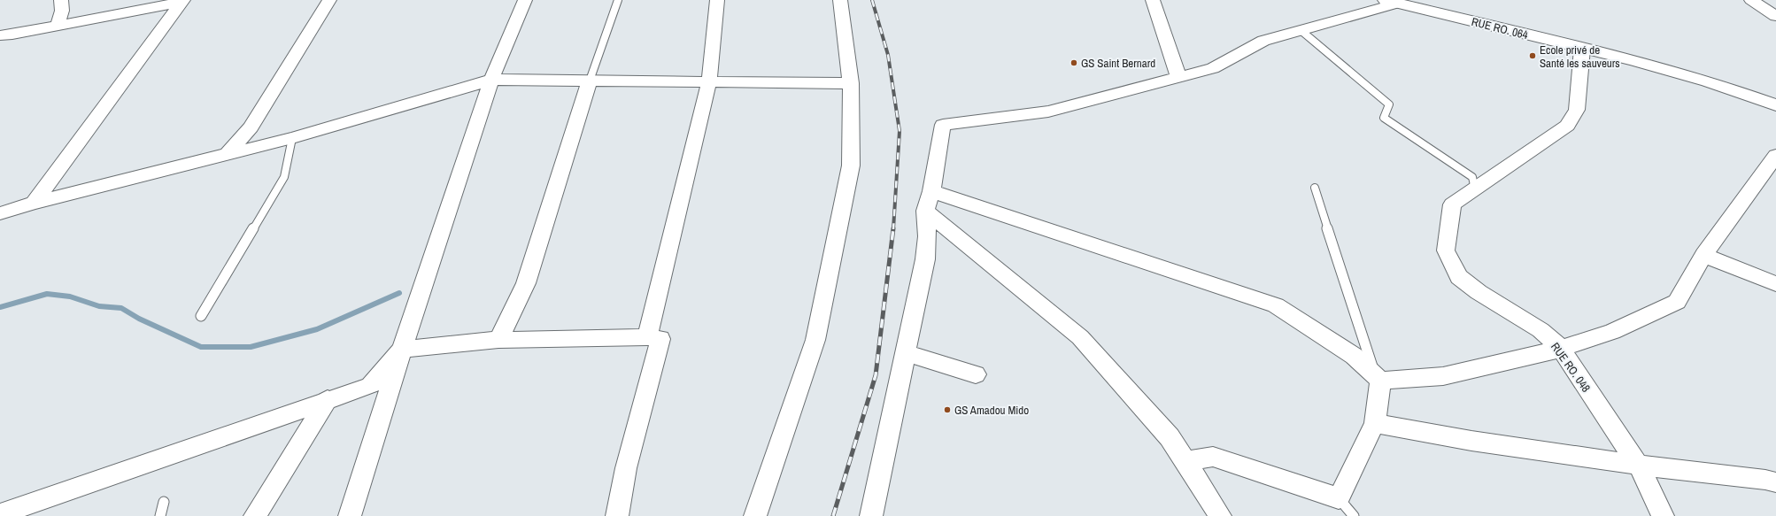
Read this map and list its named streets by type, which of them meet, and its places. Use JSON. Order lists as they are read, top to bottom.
{
  "streets": {
    "street": ["RUE RO. 064", "RUE RO. 048"]
  },
  "places": ["Ecole privé de Santé les sauveurs", "GS Saint Bernard", "GS Amadou Mido"]
}
